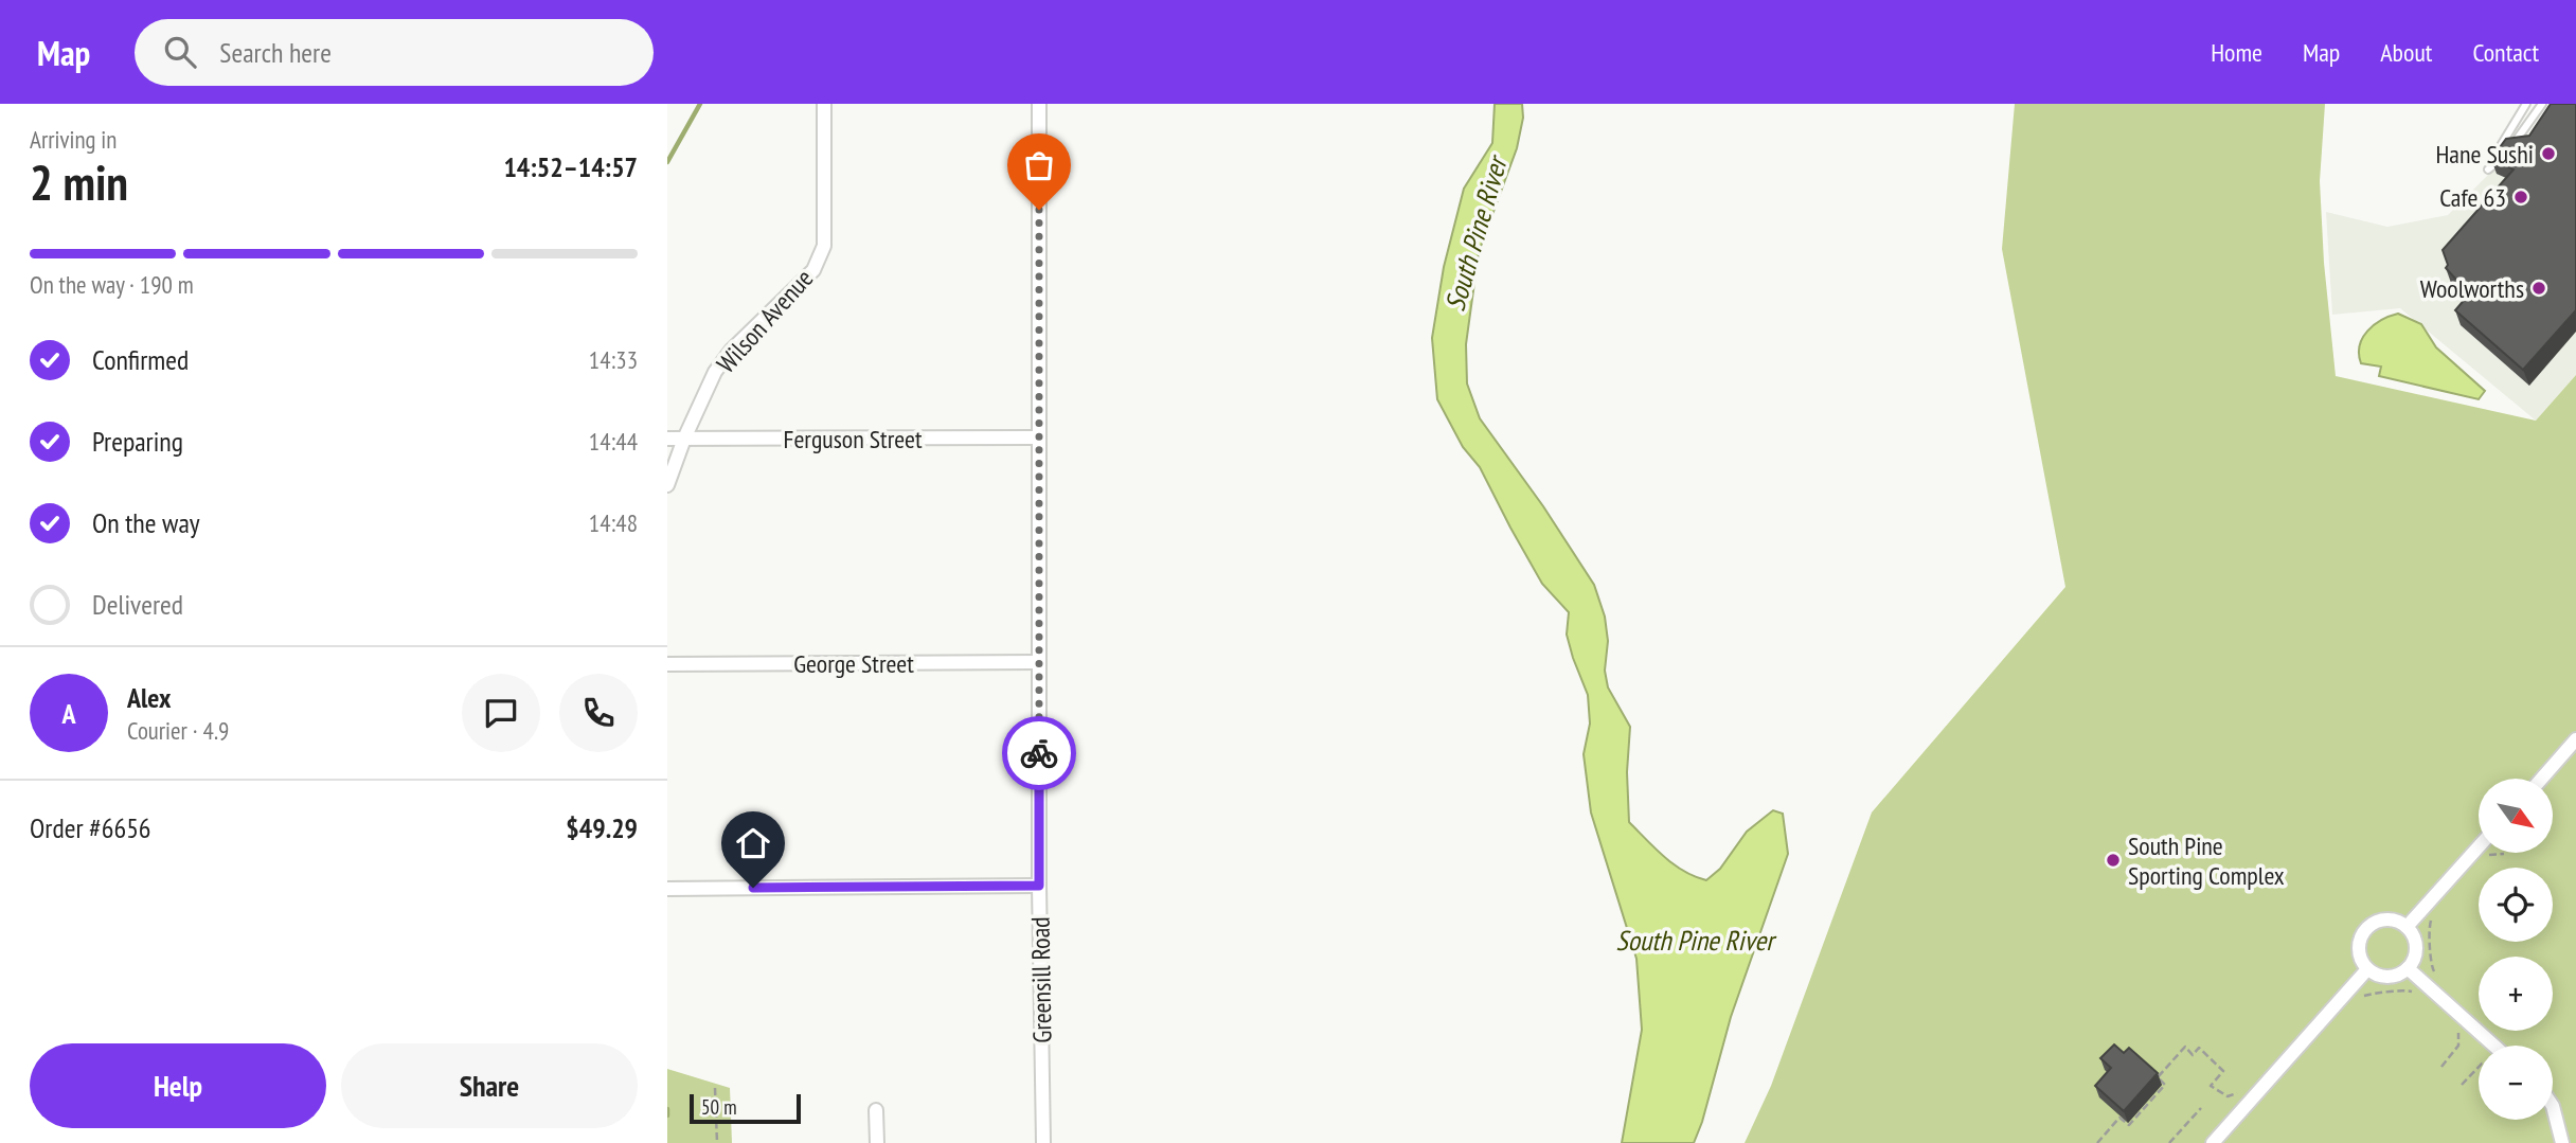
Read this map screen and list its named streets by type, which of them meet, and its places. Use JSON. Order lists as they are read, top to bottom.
{
  "streets": {
    "street": [
      "Wilson Avenue",
      "Ferguson Street",
      "George Street",
      "Greensill Road"
    ]
  },
  "crossings": [
    ["Wilson Avenue", "Ferguson Street"],
    ["Ferguson Street", "Greensill Road"],
    ["George Street", "Greensill Road"]
  ],
  "water": ["South Pine River"],
  "places": [
    "Hane Sushi",
    "Cafe 63",
    "Woolworths",
    "South Pine Sporting Complex"
  ],
  "scale_bar": "50 m",
  "north": "bottom right",
  "page": {
    "header": "Map",
    "search": "Search here",
    "nav": [
      "Home",
      "Map",
      "About",
      "Contact"
    ],
    "heading": ["2 min", "Arriving in", "14:52–14:57"],
    "panel": [
      "Alex",
      "Courier · 4.9",
      "Order #6656",
      "$49.29"
    ],
    "bar": "On the way · 190 m",
    "list": [
      ["Confirmed", "14:33"],
      ["Preparing", "14:44"],
      ["On the way", "14:48"],
      "Delivered"
    ],
    "round": "A",
    "map_buttons": ["+", "−"],
    "buttons": ["Help", "Share"],
    "scale": "50 m"
  }
}
